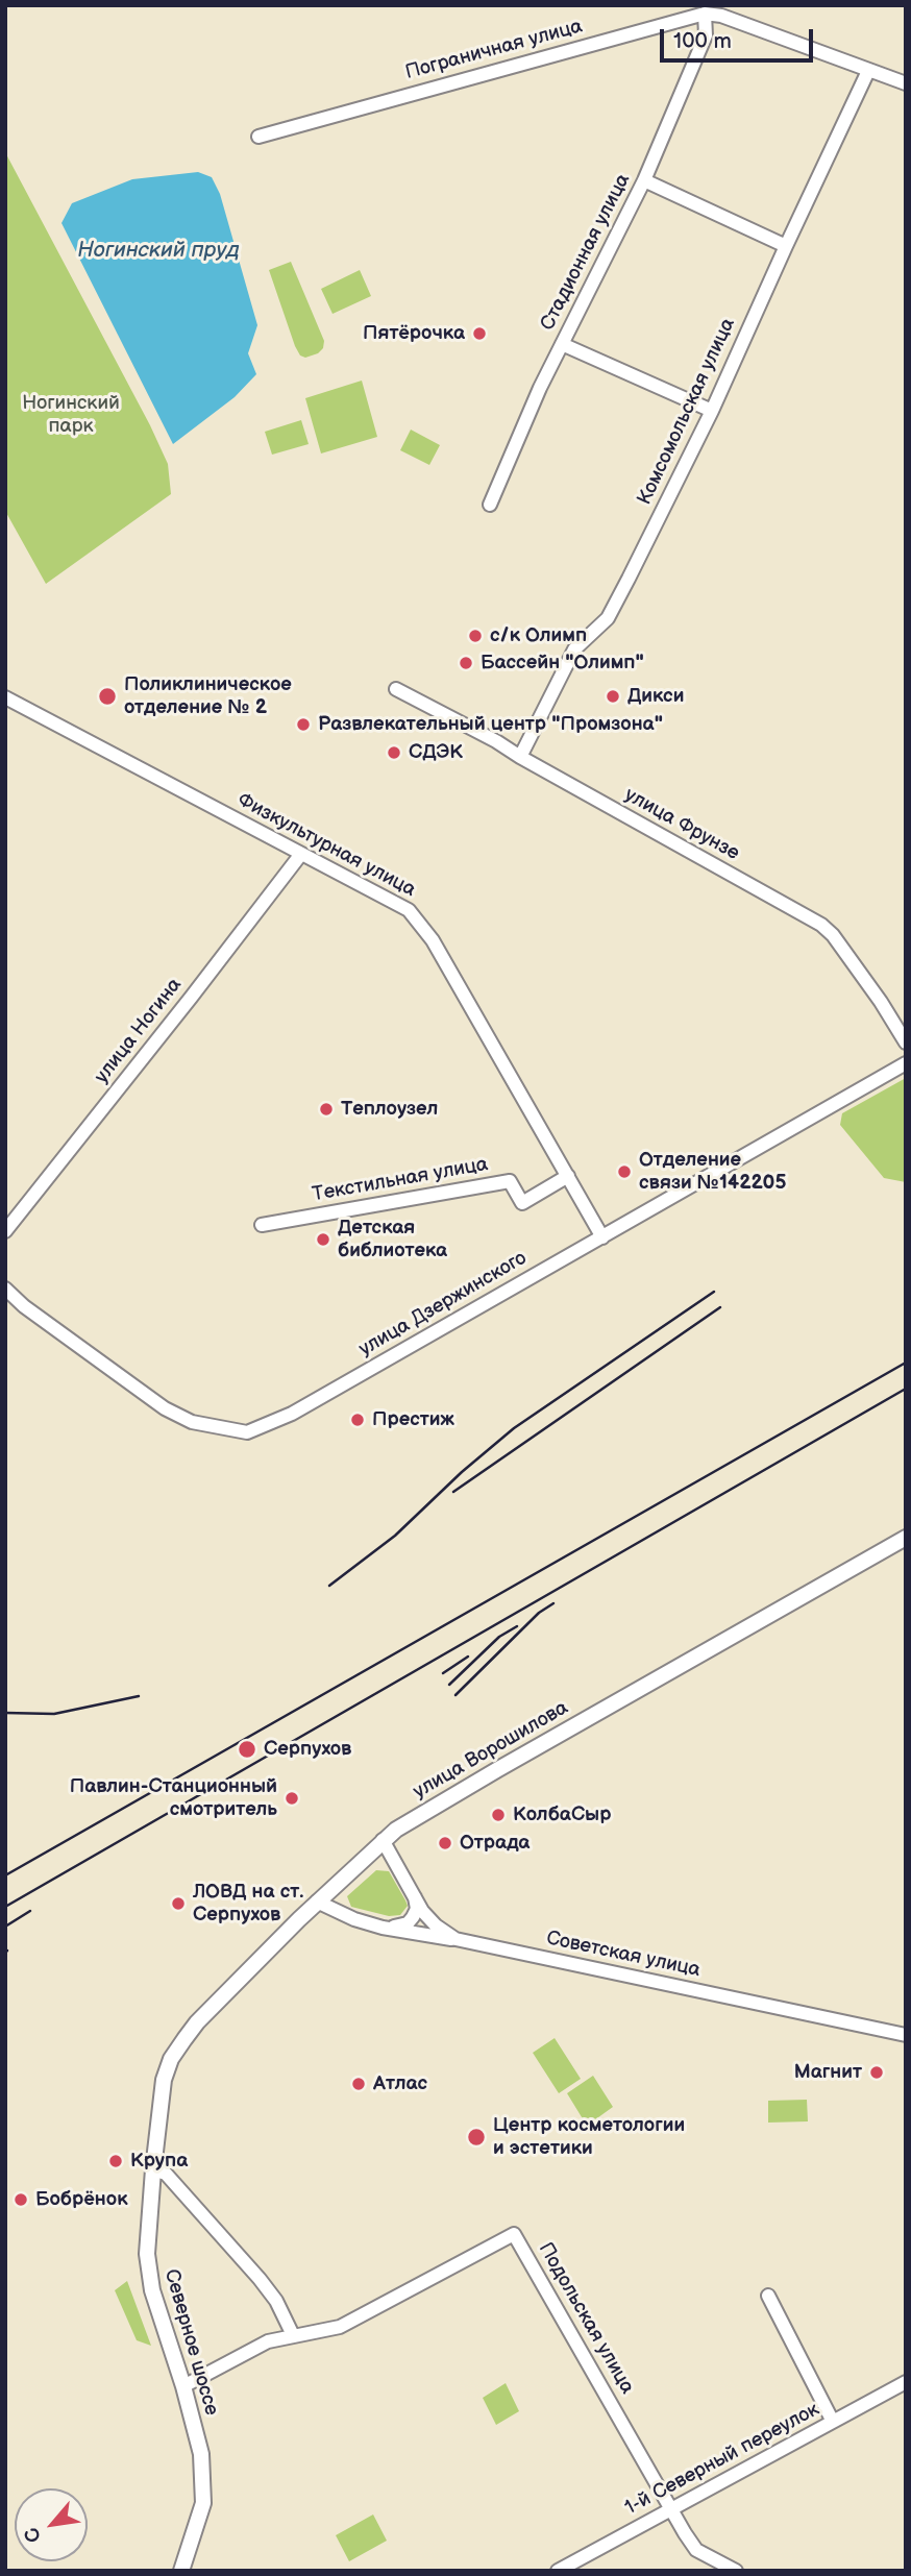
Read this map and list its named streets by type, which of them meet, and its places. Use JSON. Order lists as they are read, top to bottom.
{
  "streets": {
    "main road": ["улица Ворошилова", "Северное шоссе"],
    "street": [
      "Пограничная улица",
      "Стадионная улица",
      "Комсомольская улица",
      "улица Фрунзе",
      "Физкультурная улица",
      "улица Ногина",
      "Текстильная улица",
      "улица Дзержинского",
      "Советская улица",
      "Подольская улица",
      "1-й Северный переулок"
    ]
  },
  "crossings": [
    ["Пограничная улица", "Стадионная улица"],
    ["Пограничная улица", "Комсомольская улица"],
    ["Комсомольская улица", "улица Фрунзе"],
    ["Физкультурная улица", "улица Ногина"],
    ["Физкультурная улица", "Текстильная улица"],
    ["Физкультурная улица", "улица Дзержинского"],
    ["улица Ворошилова", "Советская улица"],
    ["улица Ворошилова", "Северное шоссе"],
    ["Подольская улица", "Северное шоссе"],
    ["Подольская улица", "1-й Северный переулок"]
  ],
  "water": ["Ногинский пруд"],
  "parks": ["Ногинский парк"],
  "places": [
    "Пятёрочка",
    "с/к Олимп",
    "Бассейн \"Олимп\"",
    "Поликлиническое отделение № 2",
    "Дикси",
    "Развлекательный центр \"Промзона\"",
    "СДЭК",
    "Теплоузел",
    "Отделение связи №142205",
    "Детская библиотека",
    "Престиж",
    "Серпухов",
    "Павлин-Станционный смотритель",
    "КолбаСыр",
    "Отрада",
    "ЛОВД на ст. Серпухов",
    "Магнит",
    "Атлас",
    "Центр косметологии и эстетики",
    "Крупа",
    "Бобрёнок"
  ],
  "scale_bar": "100 m",
  "north": "bottom left"
}
